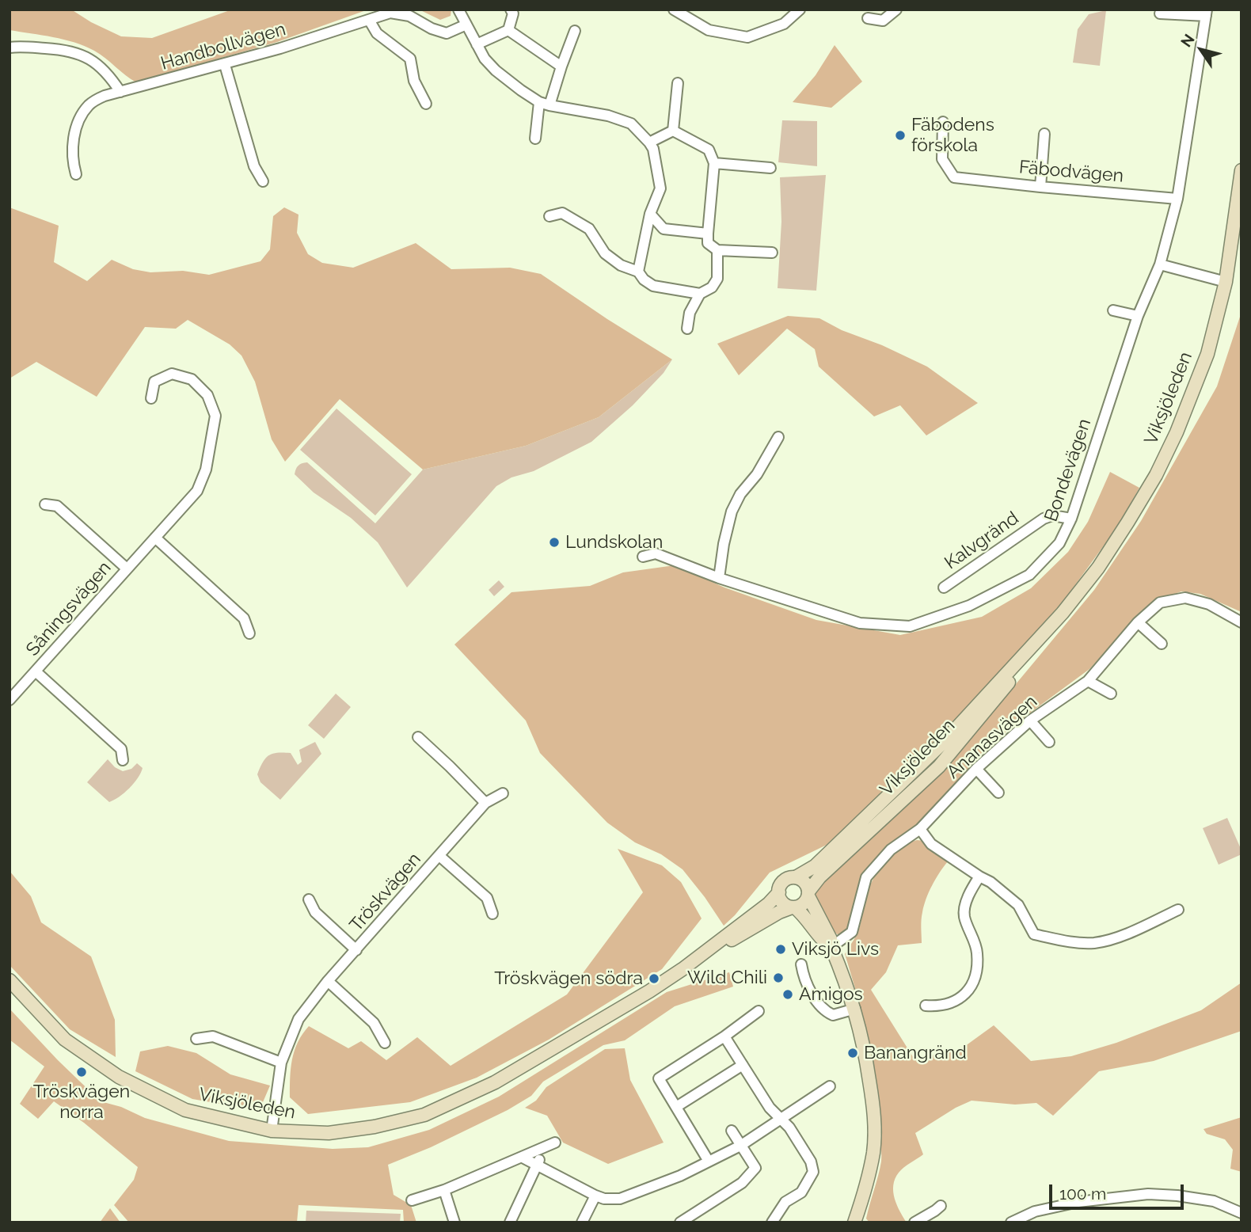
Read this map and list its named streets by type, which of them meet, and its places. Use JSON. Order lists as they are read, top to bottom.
{
  "streets": {
    "main road": ["Viksjöleden"],
    "street": [
      "Handbollvägen",
      "Fäbodvägen",
      "Bondevägen",
      "Kalvgränd",
      "Såningsvägen",
      "Ananasvägen",
      "Tröskvägen"
    ]
  },
  "crossings": [
    ["Fäbodvägen", "Bondevägen"],
    ["Viksjöleden", "Tröskvägen"],
    ["Bondevägen", "Kalvgränd"]
  ],
  "places": [
    "Fäbodens förskola",
    "Lundskolan",
    "Viksjö Livs",
    "Wild Chili",
    "Tröskvägen södra",
    "Amigos",
    "Banangränd",
    "Tröskvägen norra"
  ],
  "scale_bar": "100 m",
  "north": "top left"
}
